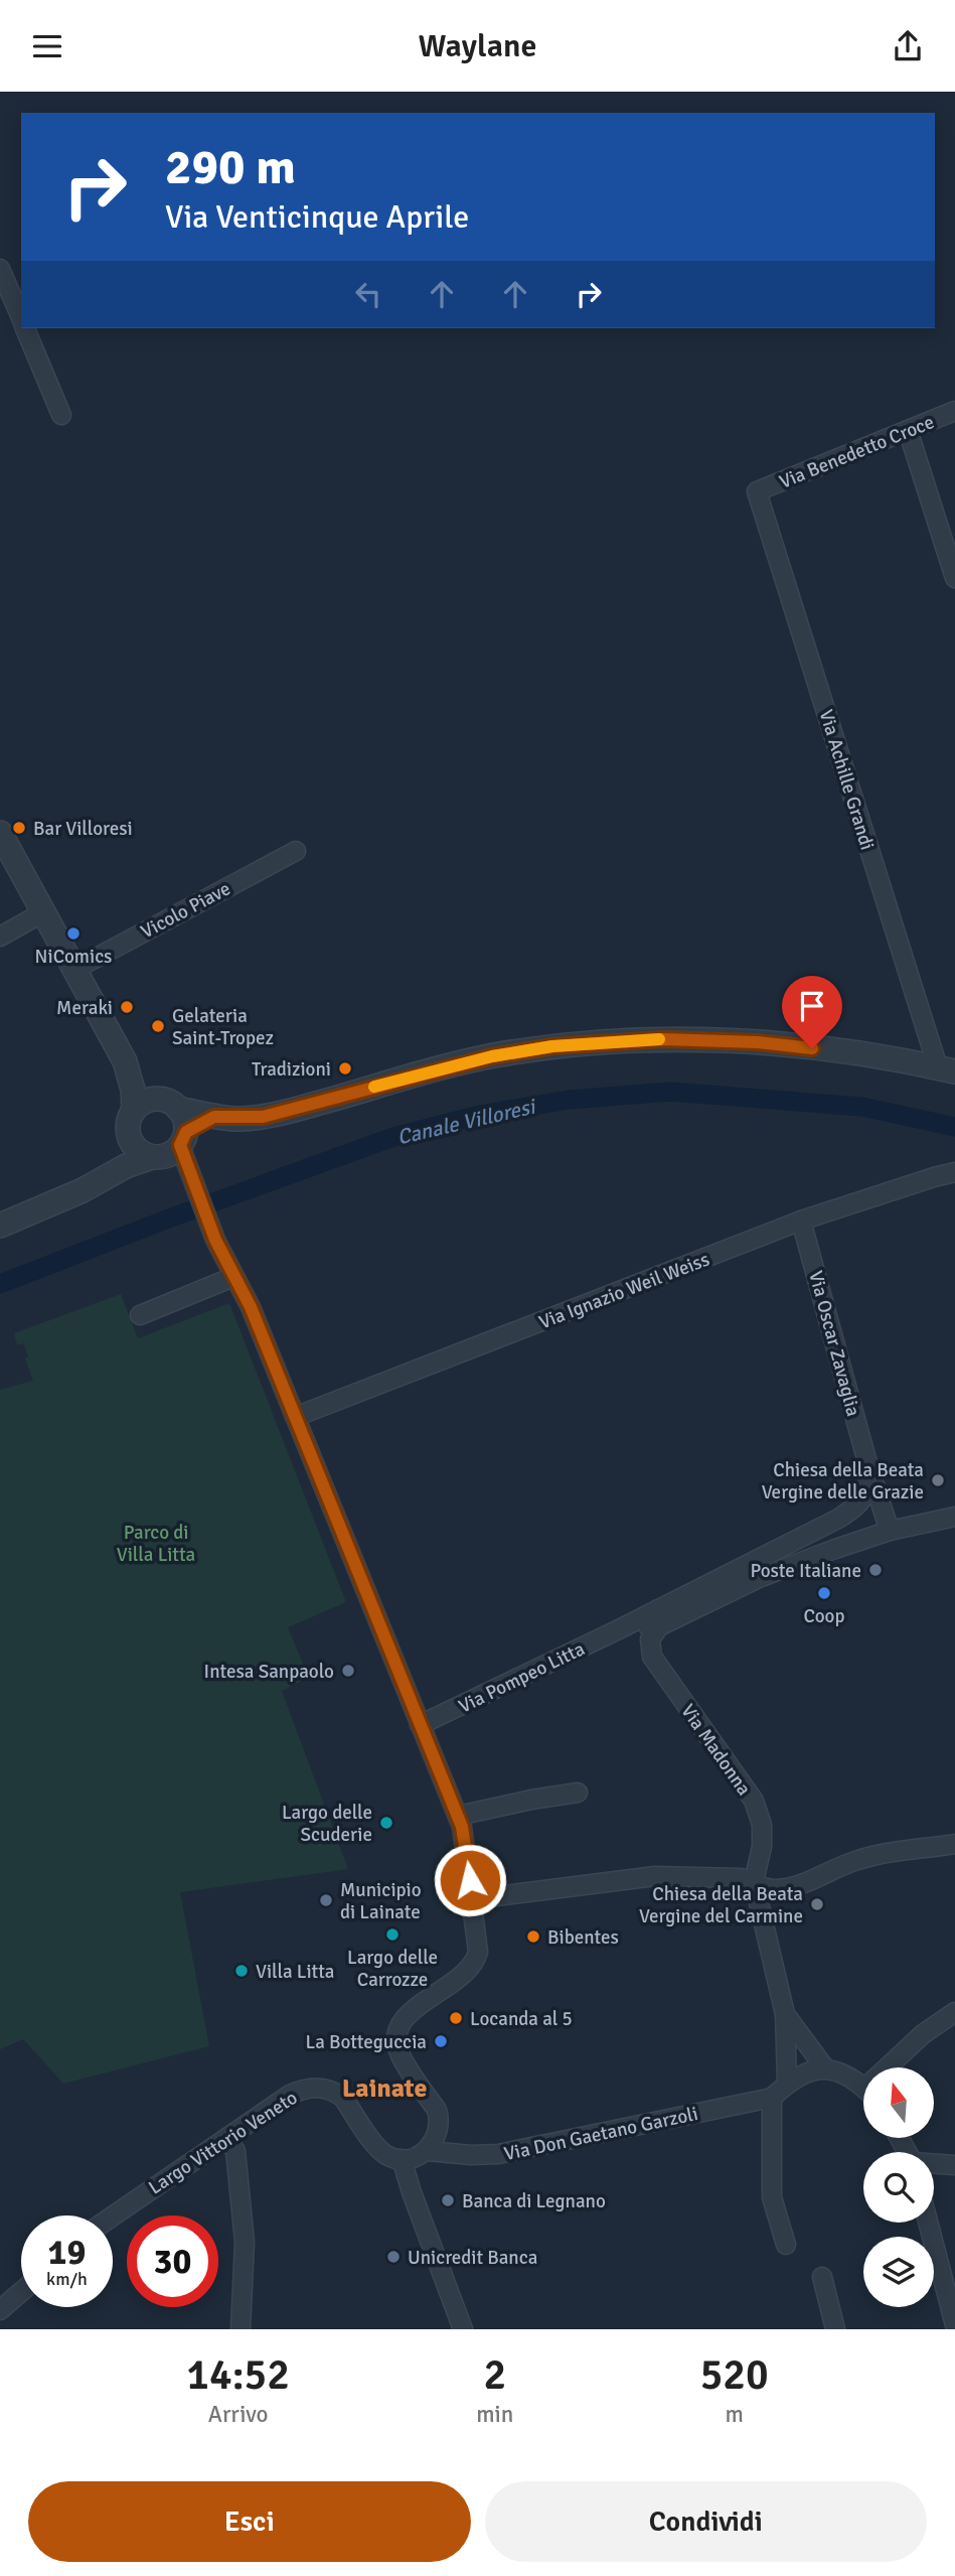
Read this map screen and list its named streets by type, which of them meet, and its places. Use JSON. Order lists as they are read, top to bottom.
{
  "streets": {
    "street": [
      "Via Benedetto Croce",
      "Via Achille Grandi",
      "Vicolo Piave",
      "Via Ignazio Weil Weiss",
      "Via Oscar Zavaglia",
      "Via Pompeo Litta",
      "Via Madonna",
      "Via Don Gaetano Garzoli",
      "Largo Vittorio Veneto"
    ]
  },
  "crossings": [
    ["Via Benedetto Croce", "Via Achille Grandi"],
    ["Via Ignazio Weil Weiss", "Via Oscar Zavaglia"],
    ["Via Oscar Zavaglia", "Via Pompeo Litta"],
    ["Via Pompeo Litta", "Via Madonna"],
    ["Via Don Gaetano Garzoli", "Largo Vittorio Veneto"]
  ],
  "districts": ["Lainate"],
  "water": ["Canale Villoresi"],
  "parks": ["Parco di Villa Litta"],
  "places": [
    "Bar Villoresi",
    "NiComics",
    "Meraki",
    "Gelateria Saint-Tropez",
    "Tradizioni",
    "Chiesa della Beata Vergine delle Grazie",
    "Poste Italiane",
    "Coop",
    "Intesa Sanpaolo",
    "Largo delle Scuderie",
    "Municipio di Lainate",
    "Chiesa della Beata Vergine del Carmine",
    "Largo delle Carrozze",
    "Bibentes",
    "Villa Litta",
    "Locanda al 5",
    "La Botteguccia",
    "Banca di Legnano",
    "Unicredit Banca"
  ],
  "north": "top",
  "page": {
    "header": "Waylane",
    "turn": ["290 m", "Via Venticinque Aprile"],
    "speed": "19 km/h",
    "limit": "30",
    "eta": [
      "14:52",
      "Arrivo",
      "2",
      "min",
      "520",
      "m"
    ],
    "buttons": ["Esci", "Condividi"]
  }
}
